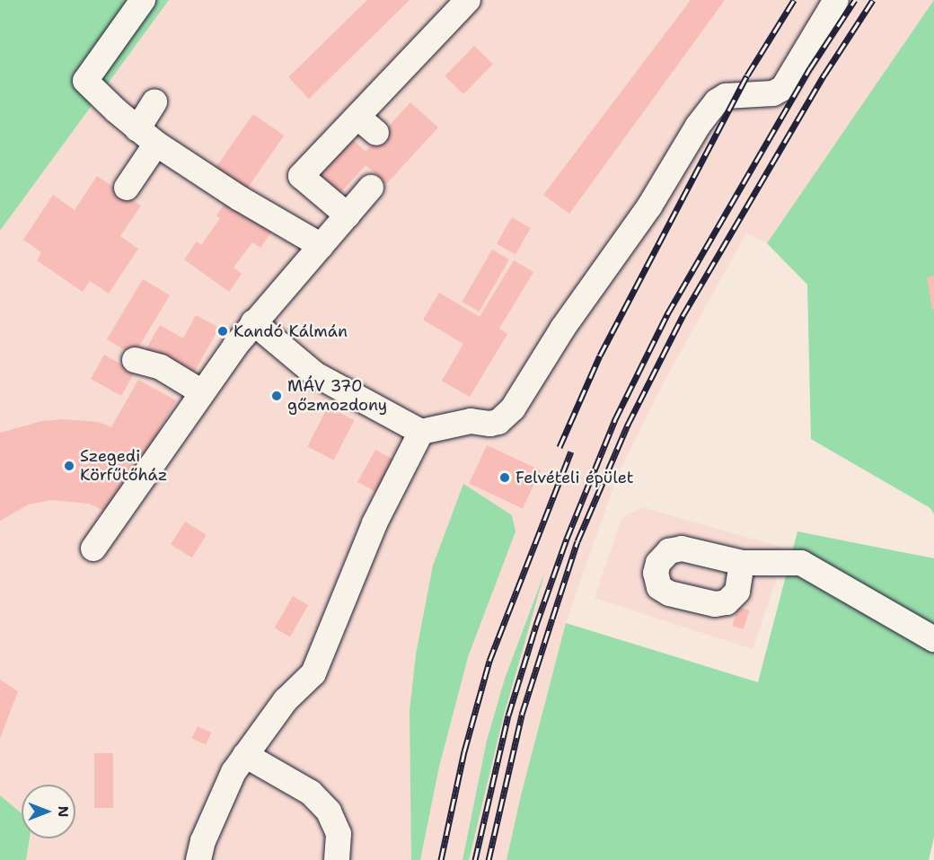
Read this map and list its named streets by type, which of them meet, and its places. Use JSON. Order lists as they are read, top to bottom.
{
  "places": [
    "Kandó Kálmán",
    "MÁV 370 gőzmozdony",
    "Szegedi Körfűtőház",
    "Felvételi épület"
  ],
  "north": "right"
}
